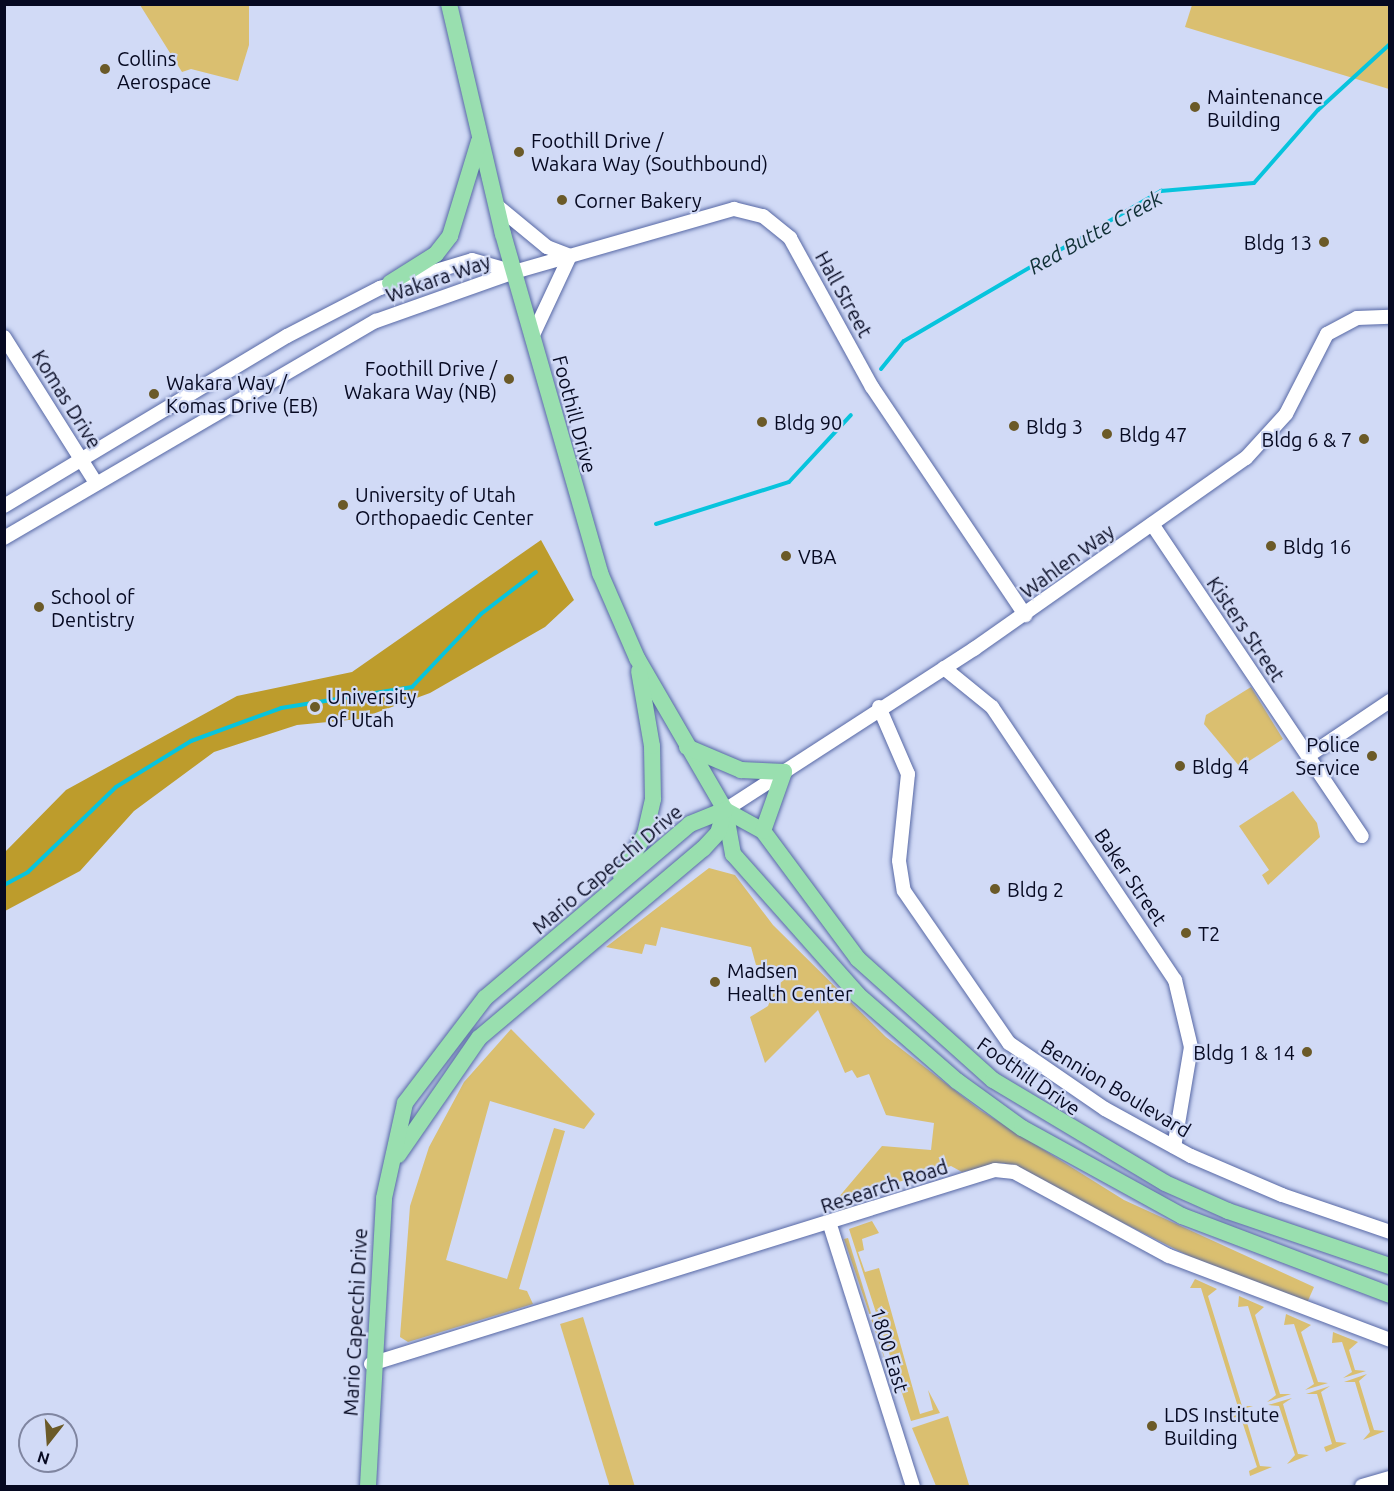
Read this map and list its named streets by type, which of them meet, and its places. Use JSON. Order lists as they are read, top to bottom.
{
  "streets": {
    "main road": ["Foothill Drive", "Mario Capecchi Drive"],
    "street": [
      "Wakara Way",
      "Hall Street",
      "Komas Drive",
      "Wahlen Way",
      "Kisters Street",
      "Baker Street",
      "Bennion Boulevard",
      "Research Road",
      "1800 East"
    ]
  },
  "crossings": [
    ["Wakara Way", "Hall Street"],
    ["Wakara Way", "Komas Drive"],
    ["Wakara Way", "Foothill Drive"],
    ["Hall Street", "Foothill Drive"],
    ["Hall Street", "Wahlen Way"],
    ["Foothill Drive", "Wahlen Way"],
    ["Foothill Drive", "Mario Capecchi Drive"],
    ["Wahlen Way", "Kisters Street"],
    ["Wahlen Way", "Mario Capecchi Drive"],
    ["Wahlen Way", "Baker Street"],
    ["Wahlen Way", "Bennion Boulevard"],
    ["Mario Capecchi Drive", "Research Road"],
    ["Baker Street", "Bennion Boulevard"],
    ["Research Road", "1800 East"]
  ],
  "water": ["Red Butte Creek"],
  "places": [
    "Collins Aerospace",
    "Maintenance Building",
    "Foothill Drive / Wakara Way (Southbound)",
    "Corner Bakery",
    "Bldg 13",
    "Foothill Drive / Wakara Way (NB)",
    "Wakara Way / Komas Drive (EB)",
    "Bldg 90",
    "Bldg 3",
    "Bldg 47",
    "Bldg 6 & 7",
    "University of Utah Orthopaedic Center",
    "Bldg 16",
    "VBA",
    "School of Dentistry",
    "University of Utah",
    "Police Service",
    "Bldg 4",
    "Bldg 2",
    "T2",
    "Madsen Health Center",
    "Bldg 1 & 14",
    "LDS Institute Building"
  ],
  "north": "bottom"
}
